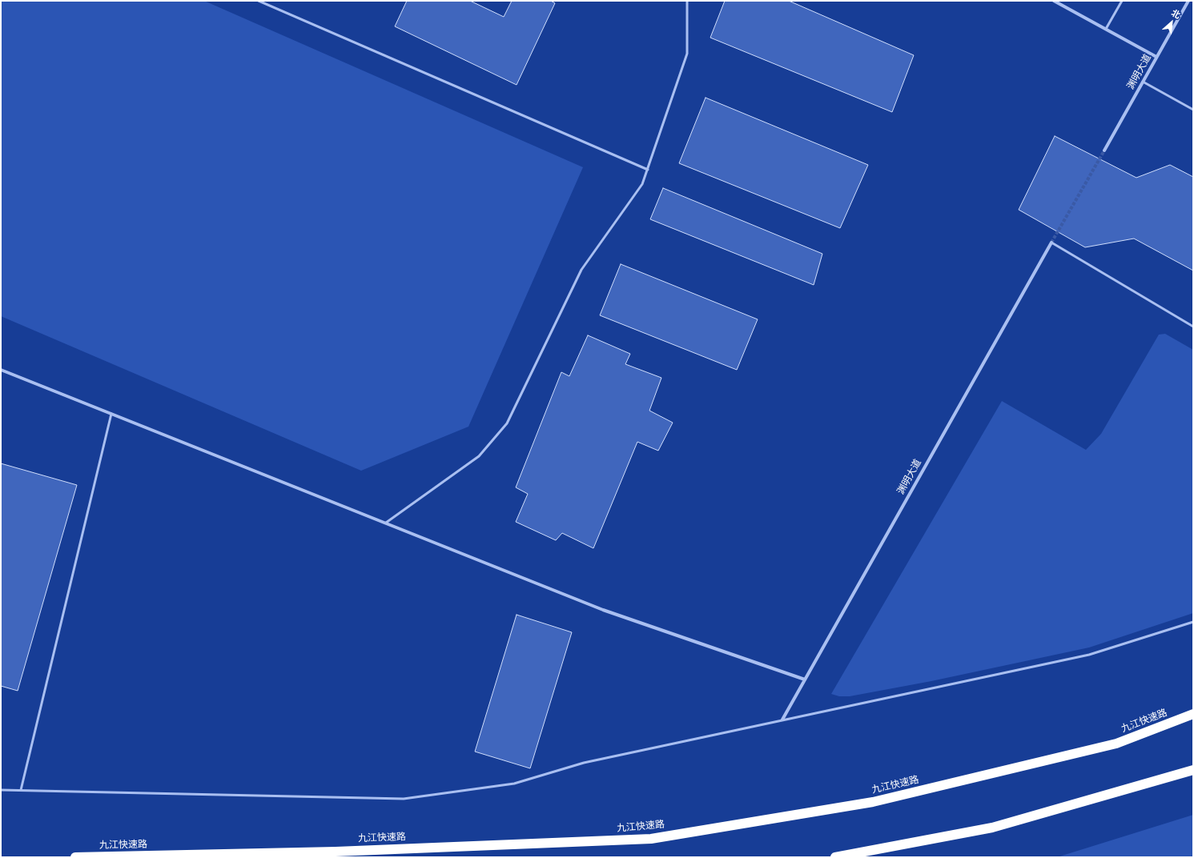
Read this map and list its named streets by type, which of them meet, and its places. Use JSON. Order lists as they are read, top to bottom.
{
  "streets": {
    "highway": ["九江快速路"],
    "street": ["渊明大道"]
  },
  "north": "top right"
}
